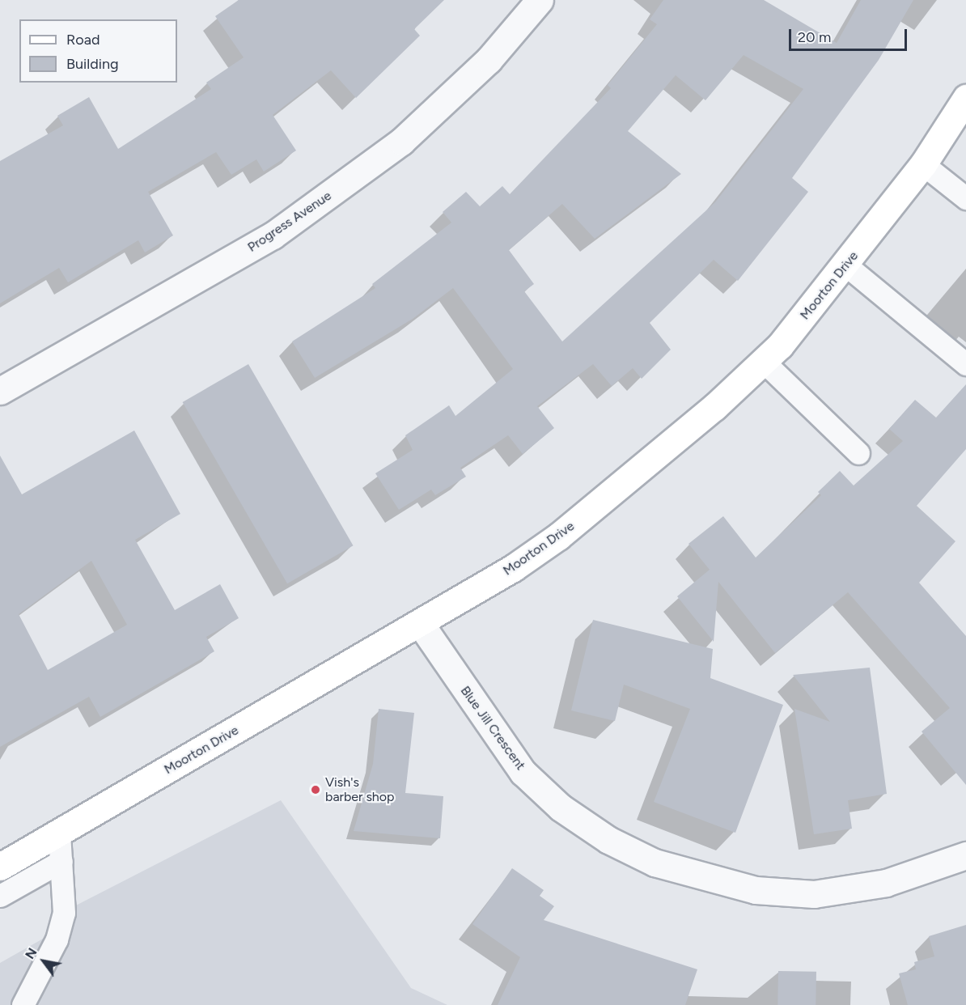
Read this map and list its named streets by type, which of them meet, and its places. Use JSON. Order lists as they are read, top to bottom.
{
  "streets": {
    "street": ["Progress Avenue", "Moorton Drive", "Blue Jill Crescent"]
  },
  "crossings": [
    ["Moorton Drive", "Blue Jill Crescent"]
  ],
  "places": ["Vish's barber shop"],
  "legend": ["Road", "Building"],
  "scale_bar": "20 m",
  "north": "top left"
}
